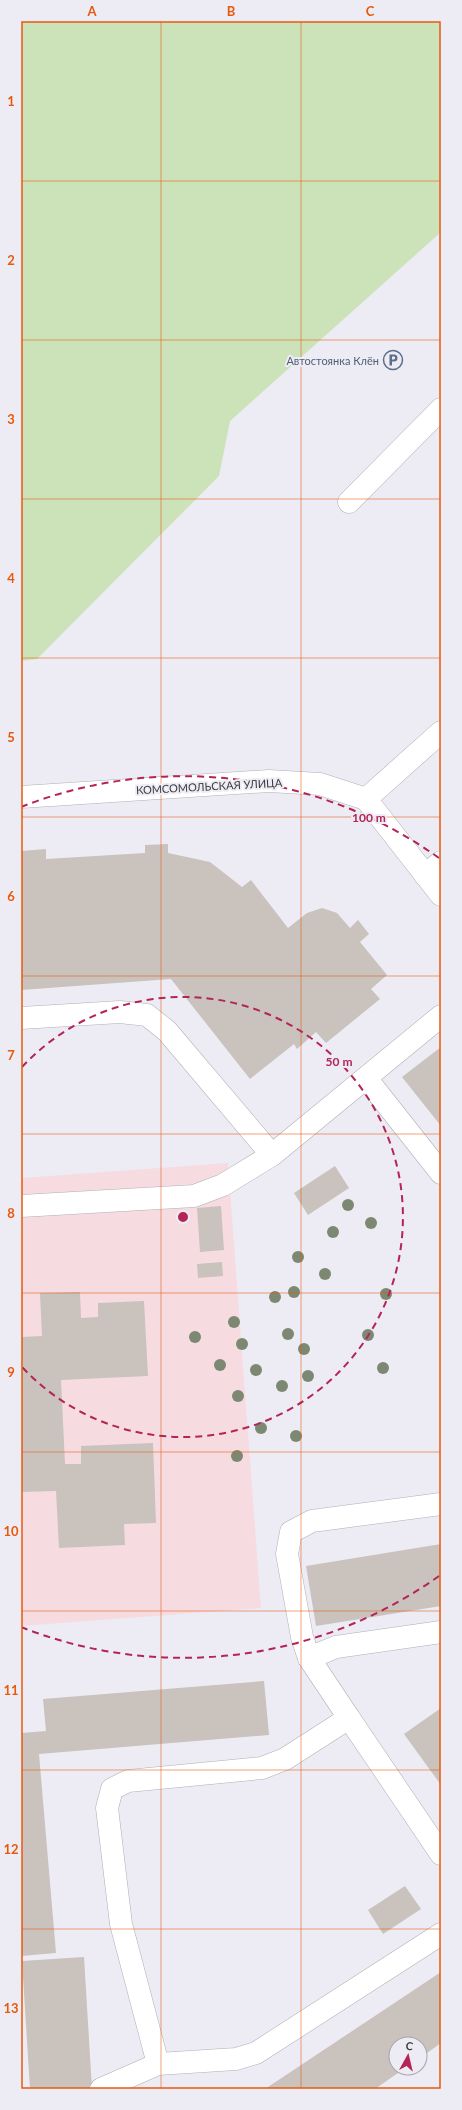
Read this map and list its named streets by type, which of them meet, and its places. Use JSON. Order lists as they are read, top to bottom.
{
  "streets": {
    "street": ["КОМСОМОЛЬСКАЯ УЛИЦА"]
  },
  "places": {
    "parking": ["Автостоянка Клён"]
  },
  "north": "top",
  "grid": {
    "columns": ["A", "B", "C"],
    "rows": [
      "1",
      "2",
      "3",
      "4",
      "5",
      "6",
      "7",
      "8",
      "9",
      "10",
      "11",
      "12",
      "13"
    ]
  },
  "rings": ["100 m", "50 m"]
}
